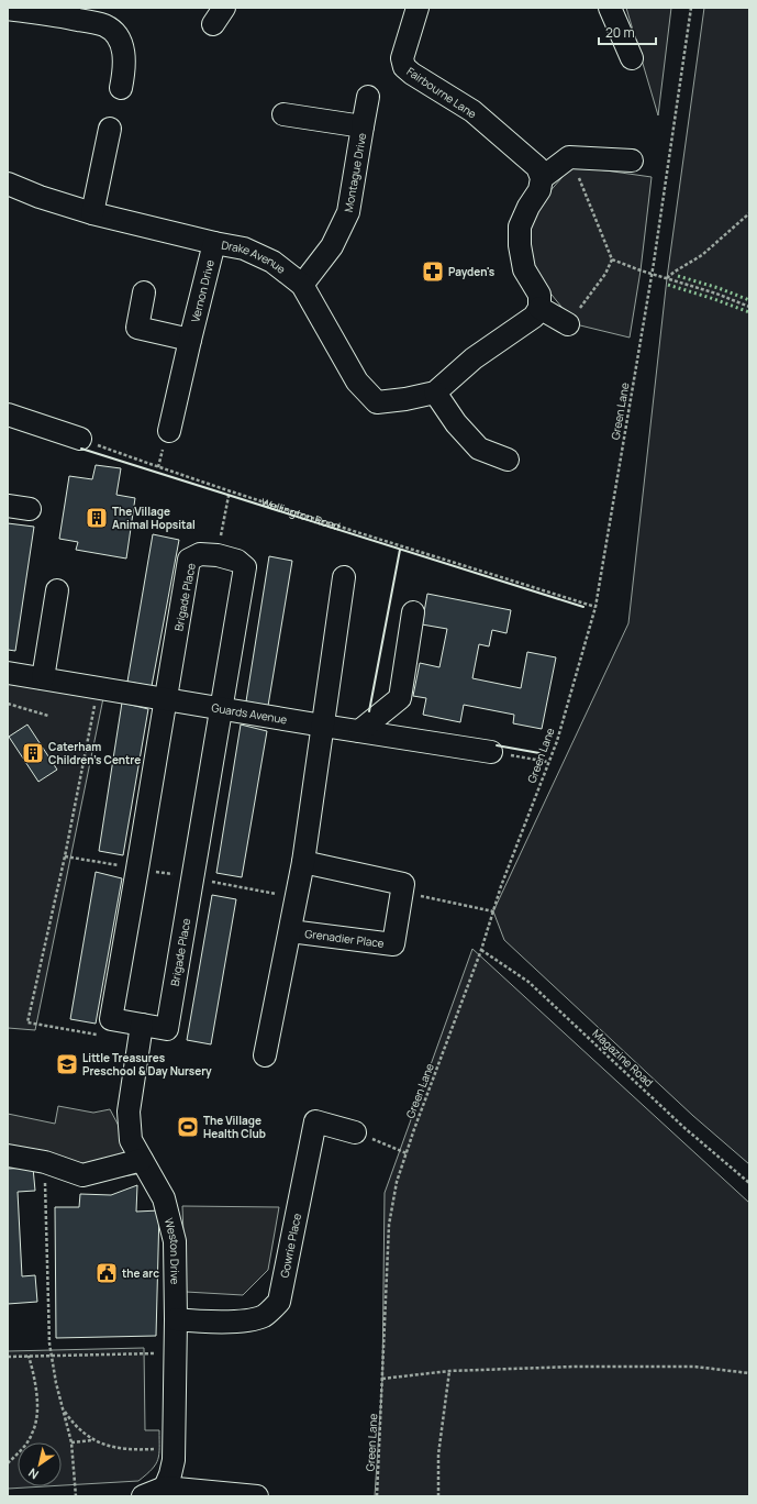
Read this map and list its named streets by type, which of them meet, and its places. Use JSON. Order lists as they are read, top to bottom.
{
  "streets": {
    "street": [
      "Fairbourne Lane",
      "Montague Drive",
      "Drake Avenue",
      "Vernon Drive",
      "Brigade Place",
      "Guards Avenue",
      "Grenadier Place",
      "Gowrie Place",
      "Weston Drive"
    ],
    "path": ["Green Lane", "Wellington Road", "Magazine Road"]
  },
  "crossings": [
    ["Montague Drive", "Drake Avenue"],
    ["Drake Avenue", "Vernon Drive"],
    ["Green Lane", "Wellington Road"],
    ["Green Lane", "Magazine Road"],
    ["Brigade Place", "Guards Avenue"],
    ["Brigade Place", "Weston Drive"],
    ["Guards Avenue", "Grenadier Place"],
    ["Gowrie Place", "Weston Drive"]
  ],
  "places": {
    "pharmacy": ["Payden's"],
    "building": ["The Village Animal Hopsital", "Caterham Children's Centre"],
    "school or university": ["Little Treasures Preschool & Day Nursery"],
    "sports": ["The Village Health Club"],
    "public building": ["the arc"]
  },
  "scale_bar": "20 m",
  "north": "bottom left"
}
